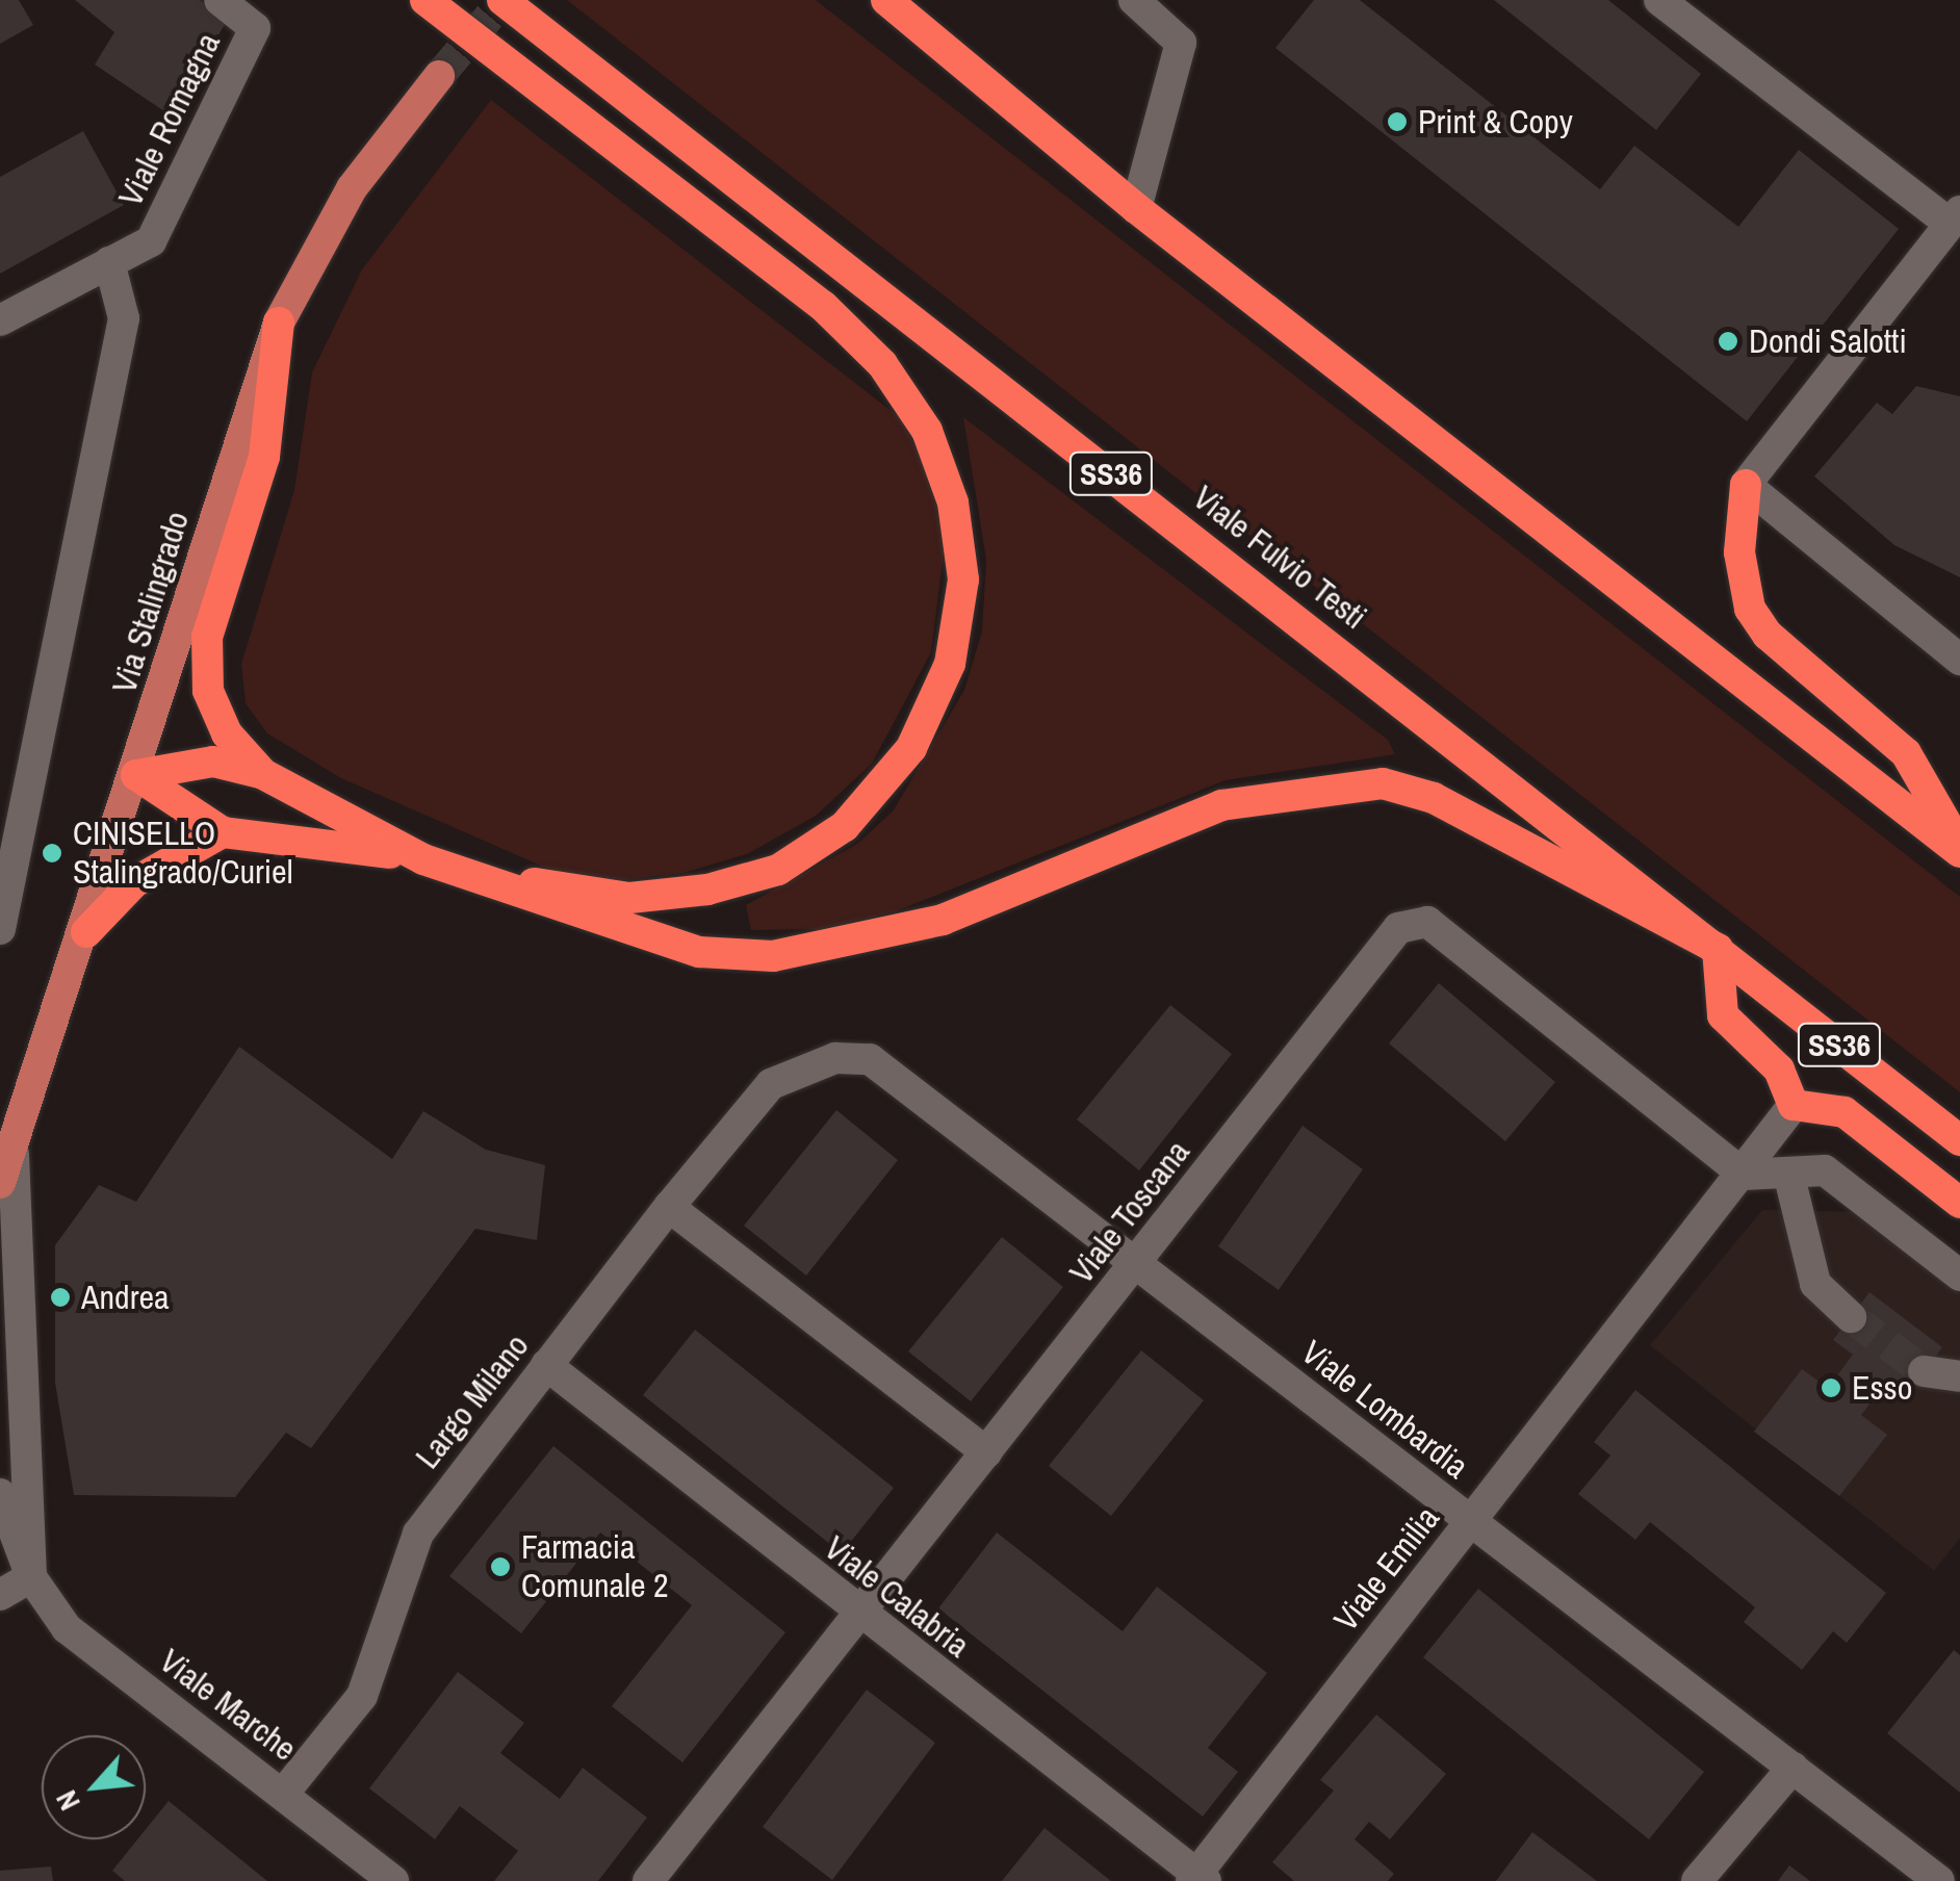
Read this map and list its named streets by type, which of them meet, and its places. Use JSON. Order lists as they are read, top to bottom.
{
  "streets": {
    "highway": ["SS36", "Viale Fulvio Testi"],
    "main road": ["Via Stalingrado"],
    "street": [
      "Viale Romagna",
      "Viale Toscana",
      "Largo Milano",
      "Viale Lombardia",
      "Viale Emilia",
      "Viale Calabria",
      "Viale Marche"
    ]
  },
  "crossings": [
    ["Viale Toscana", "Viale Lombardia"],
    ["Viale Toscana", "Viale Emilia"],
    ["Viale Toscana", "Viale Calabria"],
    ["Largo Milano", "Viale Lombardia"],
    ["Largo Milano", "Viale Calabria"],
    ["Largo Milano", "Viale Marche"],
    ["Viale Lombardia", "Viale Emilia"],
    ["Viale Emilia", "Viale Calabria"]
  ],
  "places": [
    "Print & Copy",
    "Dondi Salotti",
    "CINISELLO Stalingrado/Curiel",
    "Andrea",
    "Esso",
    "Farmacia Comunale 2"
  ],
  "north": "bottom left"
}
